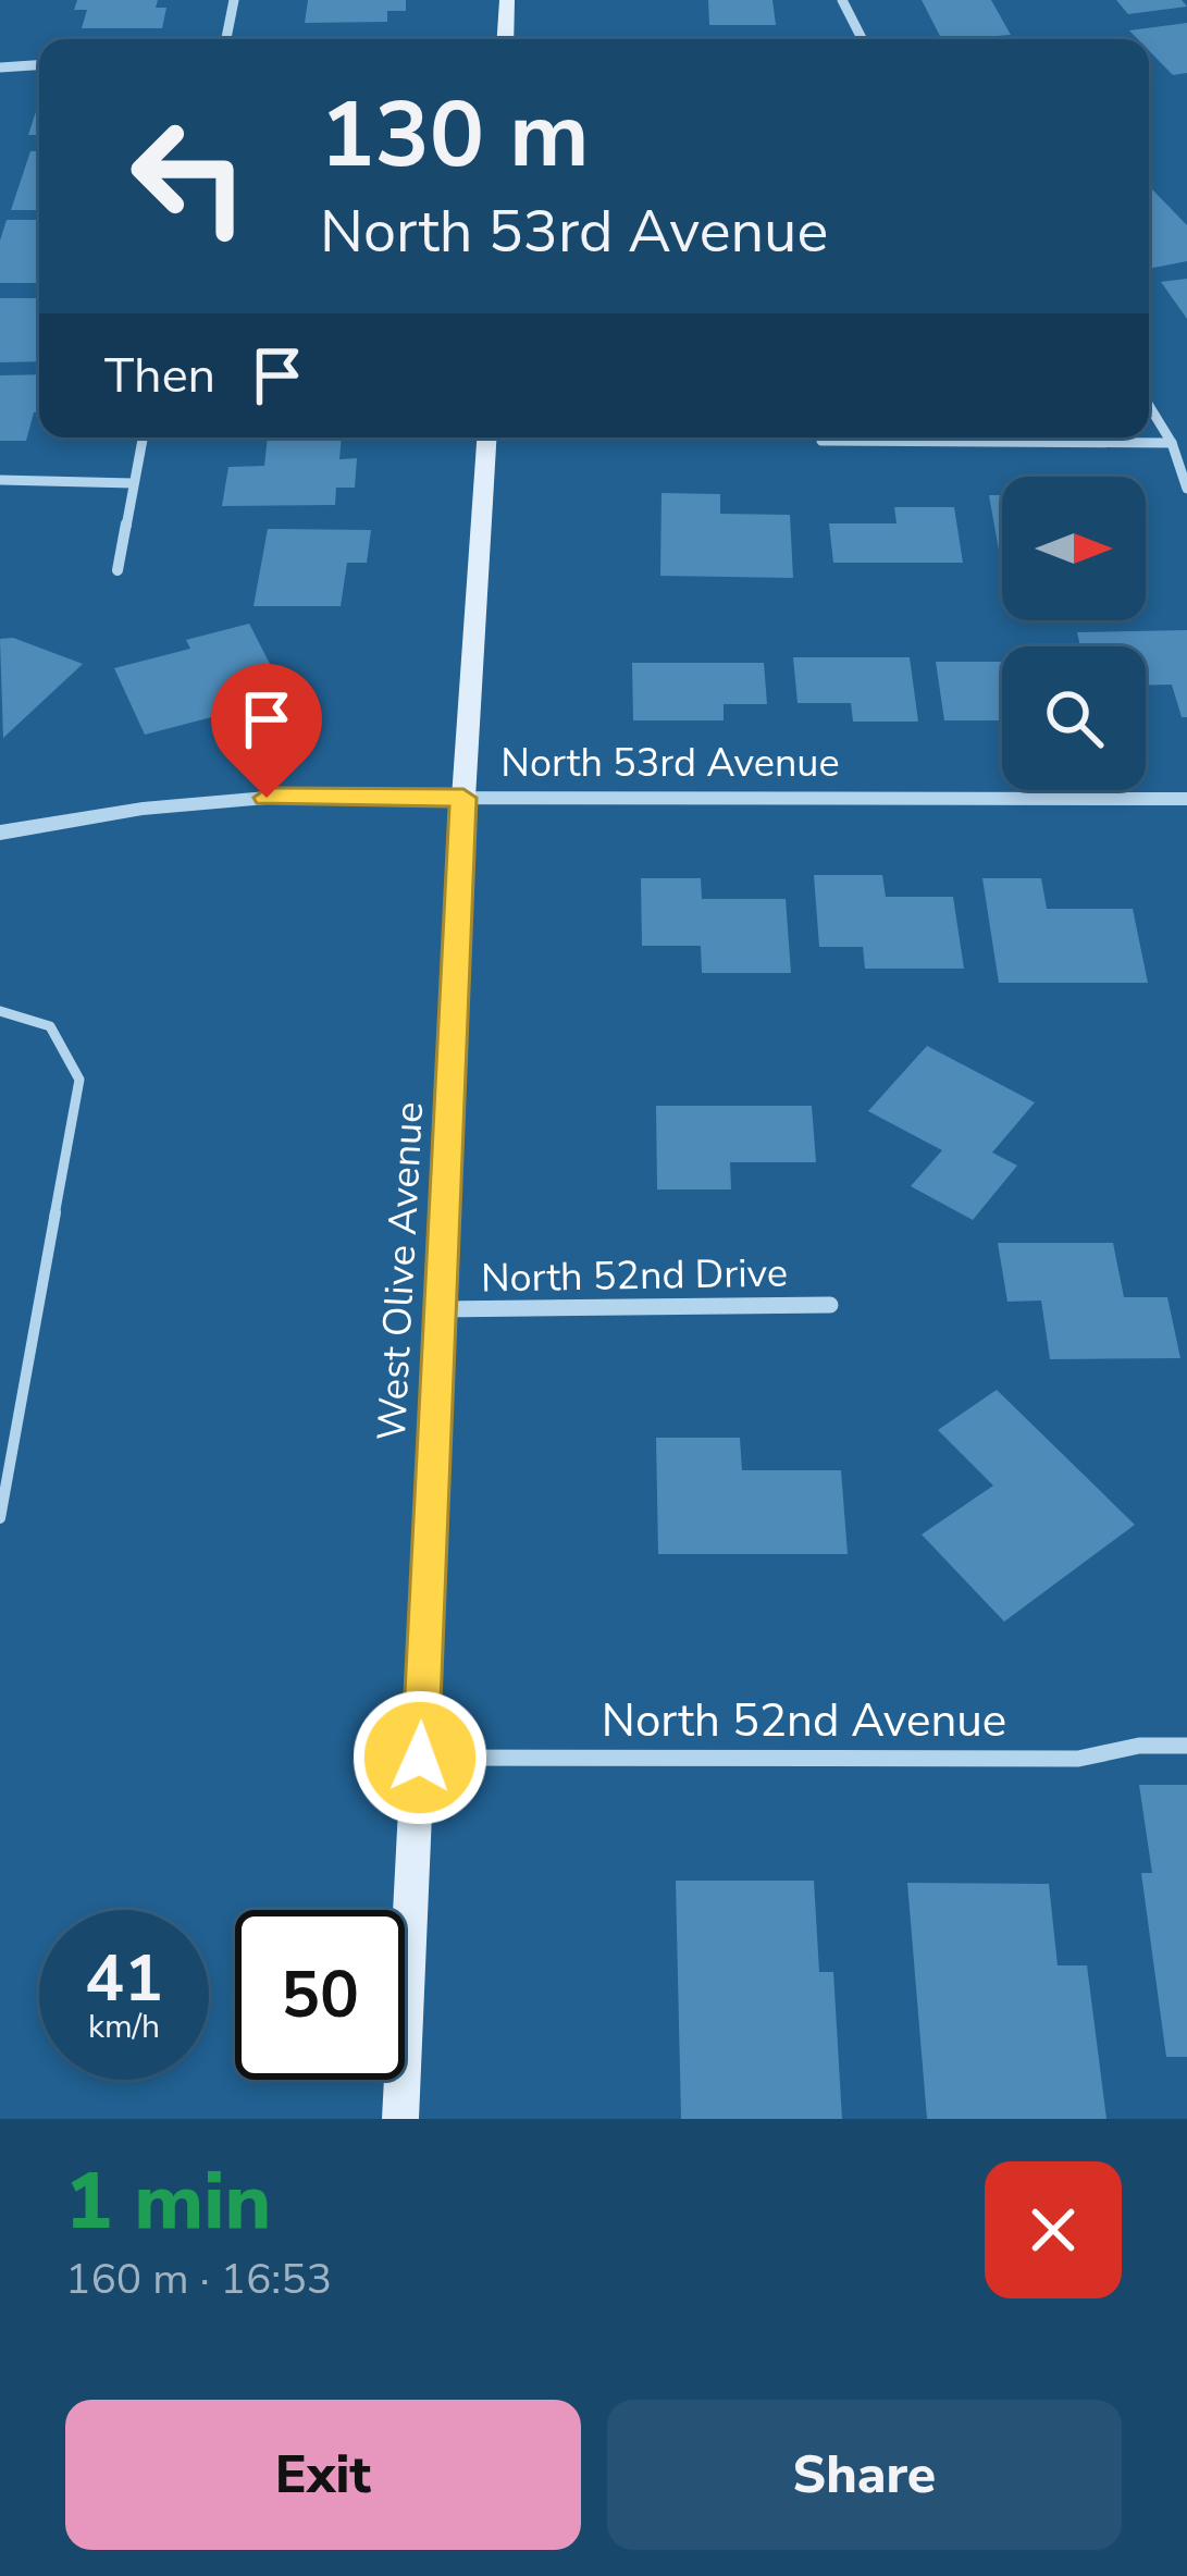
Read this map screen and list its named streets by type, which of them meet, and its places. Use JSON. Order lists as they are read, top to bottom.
{
  "streets": {
    "main road": ["West Olive Avenue"],
    "street": ["North 53rd Avenue", "North 52nd Drive", "North 52nd Avenue"]
  },
  "crossings": [
    ["North 53rd Avenue", "West Olive Avenue"],
    ["West Olive Avenue", "North 52nd Drive"],
    ["West Olive Avenue", "North 52nd Avenue"]
  ],
  "north": "right",
  "page": {
    "turn": ["130 m", "North 53rd Avenue"],
    "then": "Then",
    "speed": "41 km/h",
    "limit": "50",
    "heading": ["1 min", "160 m · 16:53"],
    "buttons": ["Exit", "Share"]
  }
}
